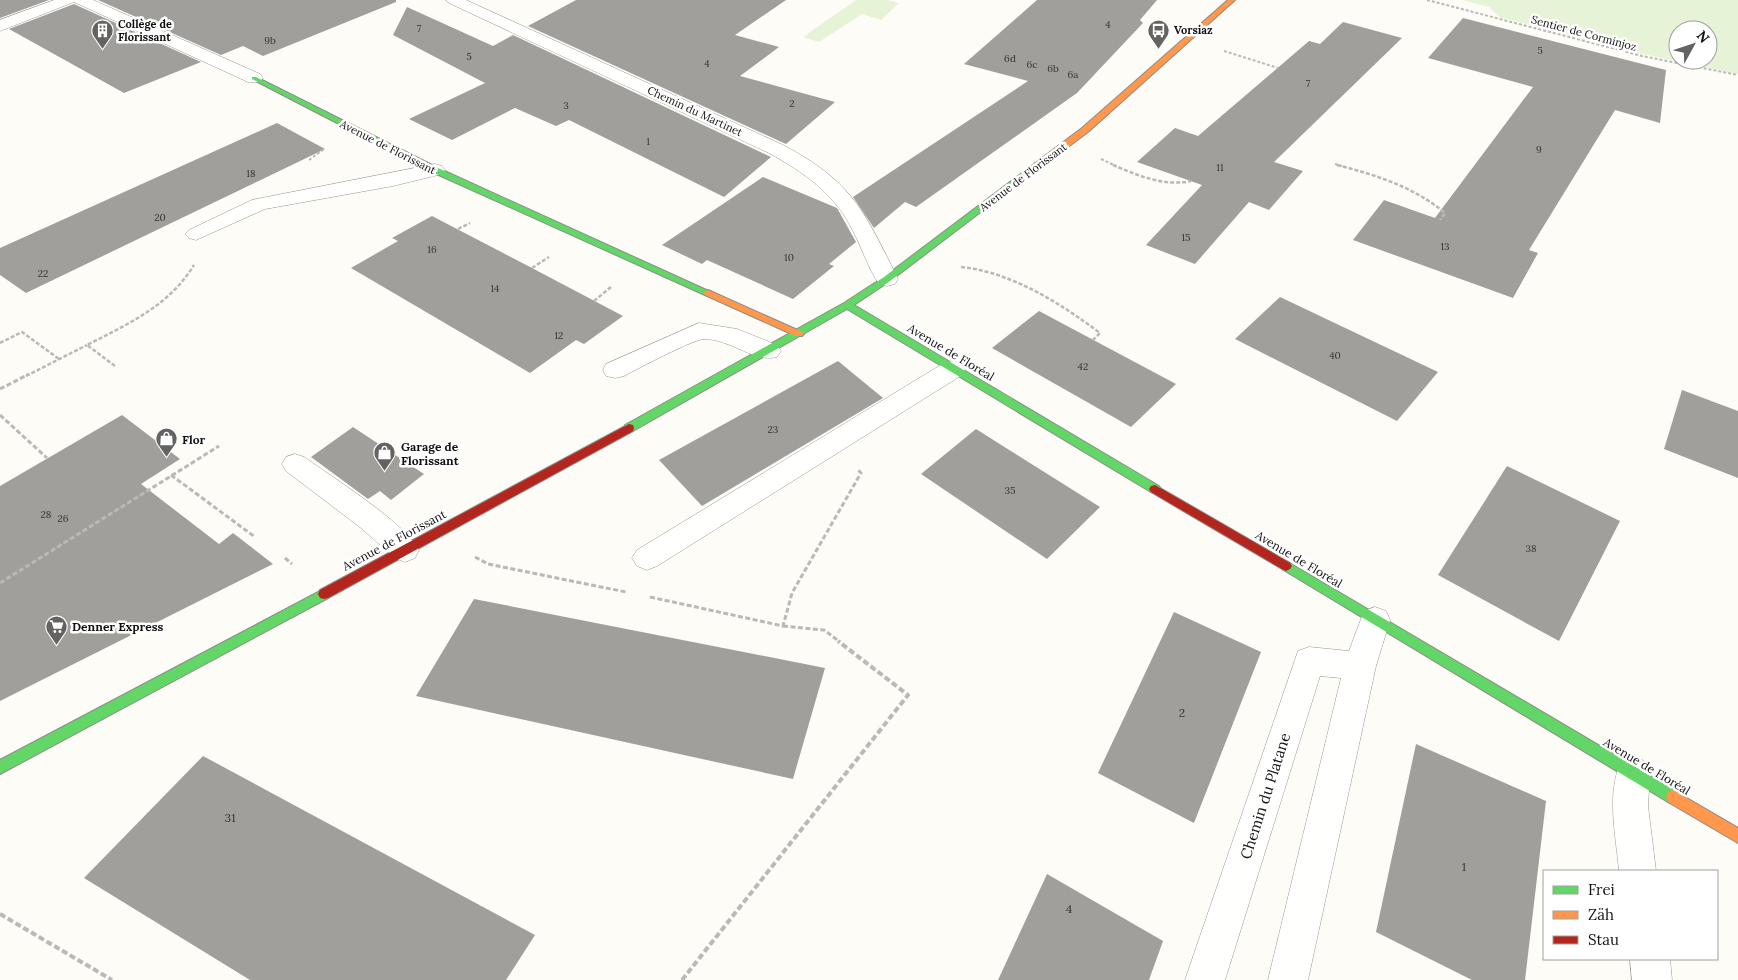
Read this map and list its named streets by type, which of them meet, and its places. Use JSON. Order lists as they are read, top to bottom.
{
  "streets": {
    "street": [
      "Chemin du Martinet",
      "Avenue de Florissant",
      "Avenue de Floréal",
      "Chemin du Platane"
    ],
    "path": ["Sentier de Corminjoz"]
  },
  "crossings": [
    ["Chemin du Martinet", "Avenue de Florissant"],
    ["Avenue de Florissant", "Avenue de Floréal"]
  ],
  "places": {
    "building": ["Collège de Florissant"],
    "bus stop": ["Vorsiaz"],
    "shop": ["Flor", "Garage de Florissant"],
    "supermarket": ["Denner Express"]
  },
  "house_numbers": [
    "4",
    "7",
    "9b",
    "5",
    "5",
    "6d",
    "4",
    "6c",
    "6b",
    "6a",
    "7",
    "2",
    "3",
    "1",
    "9",
    "11",
    "18",
    "20",
    "15",
    "13",
    "16",
    "10",
    "22",
    "14",
    "12",
    "40",
    "42",
    "23",
    "35",
    "28",
    "26",
    "38",
    "2",
    "31",
    "1",
    "4"
  ],
  "legend": ["Frei", "Zäh", "Stau"],
  "north": "top right"
}
